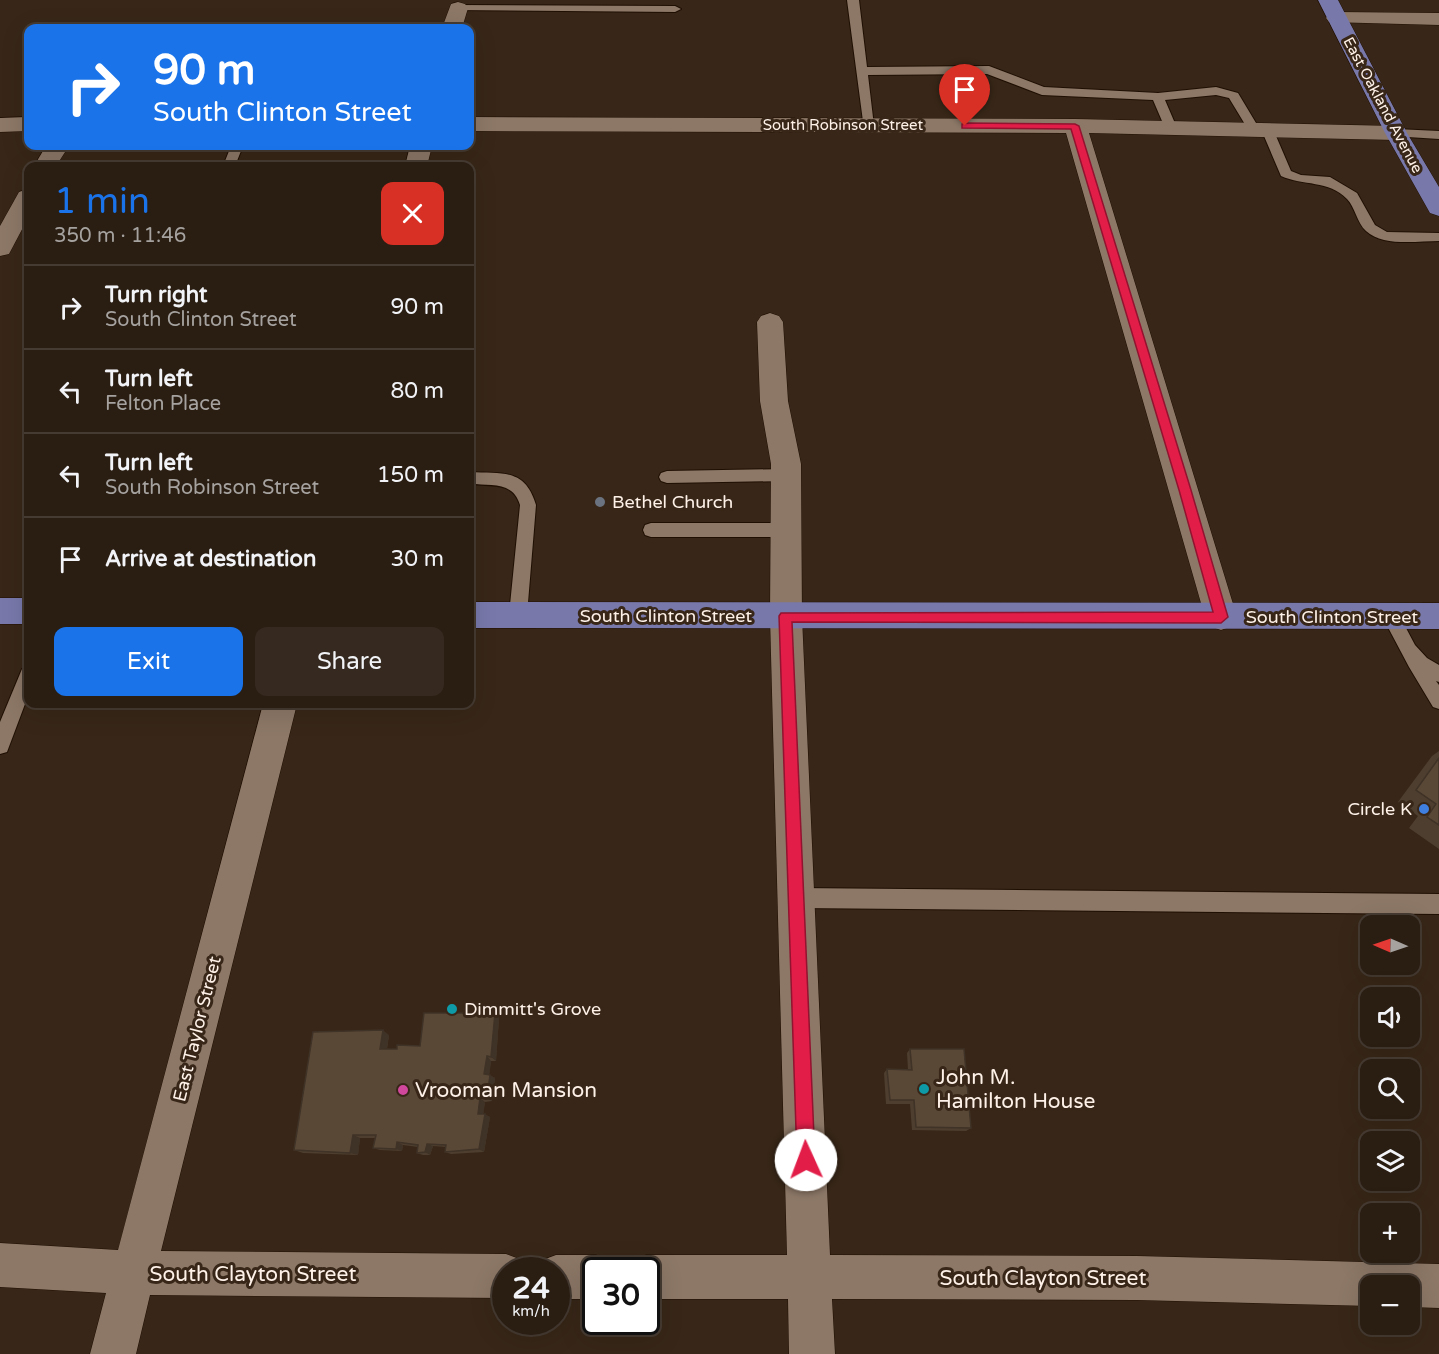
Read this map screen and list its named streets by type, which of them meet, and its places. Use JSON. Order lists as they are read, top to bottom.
{
  "streets": {
    "main road": ["East Oakland Avenue", "South Clinton Street"],
    "street": ["South Robinson Street", "East Taylor Street", "South Clayton Street"]
  },
  "crossings": [
    ["East Oakland Avenue", "South Robinson Street"],
    ["East Taylor Street", "South Clayton Street"]
  ],
  "places": [
    "Bethel Church",
    "Circle K",
    "Dimmitt's Grove",
    "John M. Hamilton House",
    "Vrooman Mansion"
  ],
  "north": "left",
  "page": {
    "turn": ["90 m", "South Clinton Street"],
    "heading": ["1 min", "350 m · 11:46"],
    "list": [
      {
        "name": "Turn right",
        "note": "South Clinton Street",
        "value": "90 m"
      },
      {
        "name": "Turn left",
        "note": "Felton Place",
        "value": "80 m"
      },
      {
        "name": "Turn left",
        "note": "South Robinson Street",
        "value": "150 m"
      },
      {
        "name": "Arrive at destination",
        "value": "30 m"
      }
    ],
    "buttons": ["Exit", "Share"],
    "map_buttons": ["+", "−"],
    "speed": "24 km/h",
    "limit": "30"
  }
}
